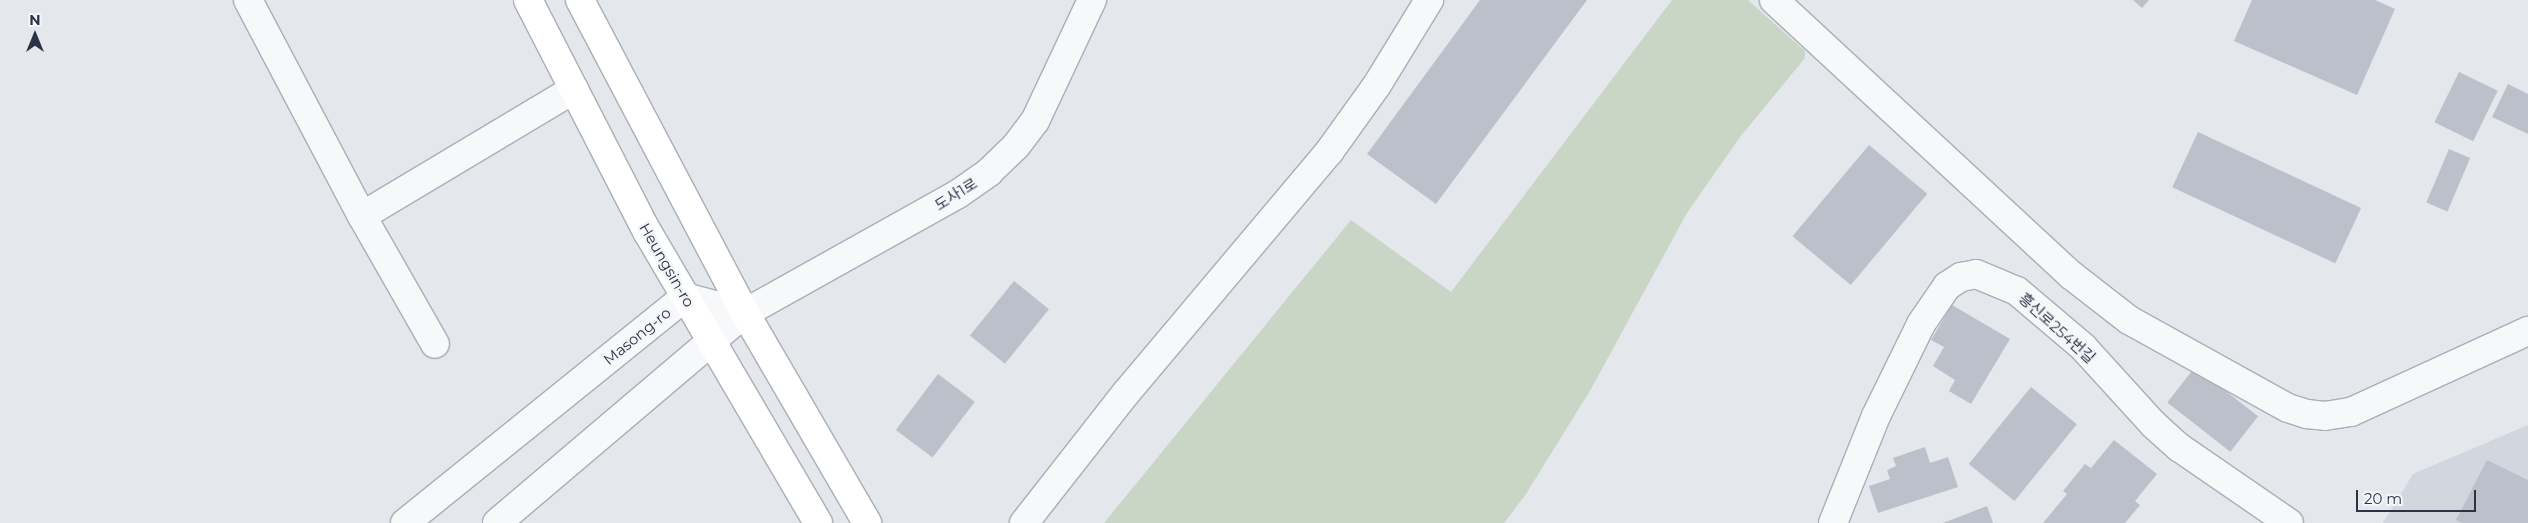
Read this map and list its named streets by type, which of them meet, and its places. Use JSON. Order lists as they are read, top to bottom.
{
  "streets": {
    "main road": ["Heungsin-ro"],
    "street": ["도사1로", "흥신로254번길", "Masong-ro"]
  },
  "crossings": [
    ["도사1로", "Masong-ro"],
    ["Heungsin-ro", "Masong-ro"]
  ],
  "scale_bar": "20 m",
  "north": "top"
}
